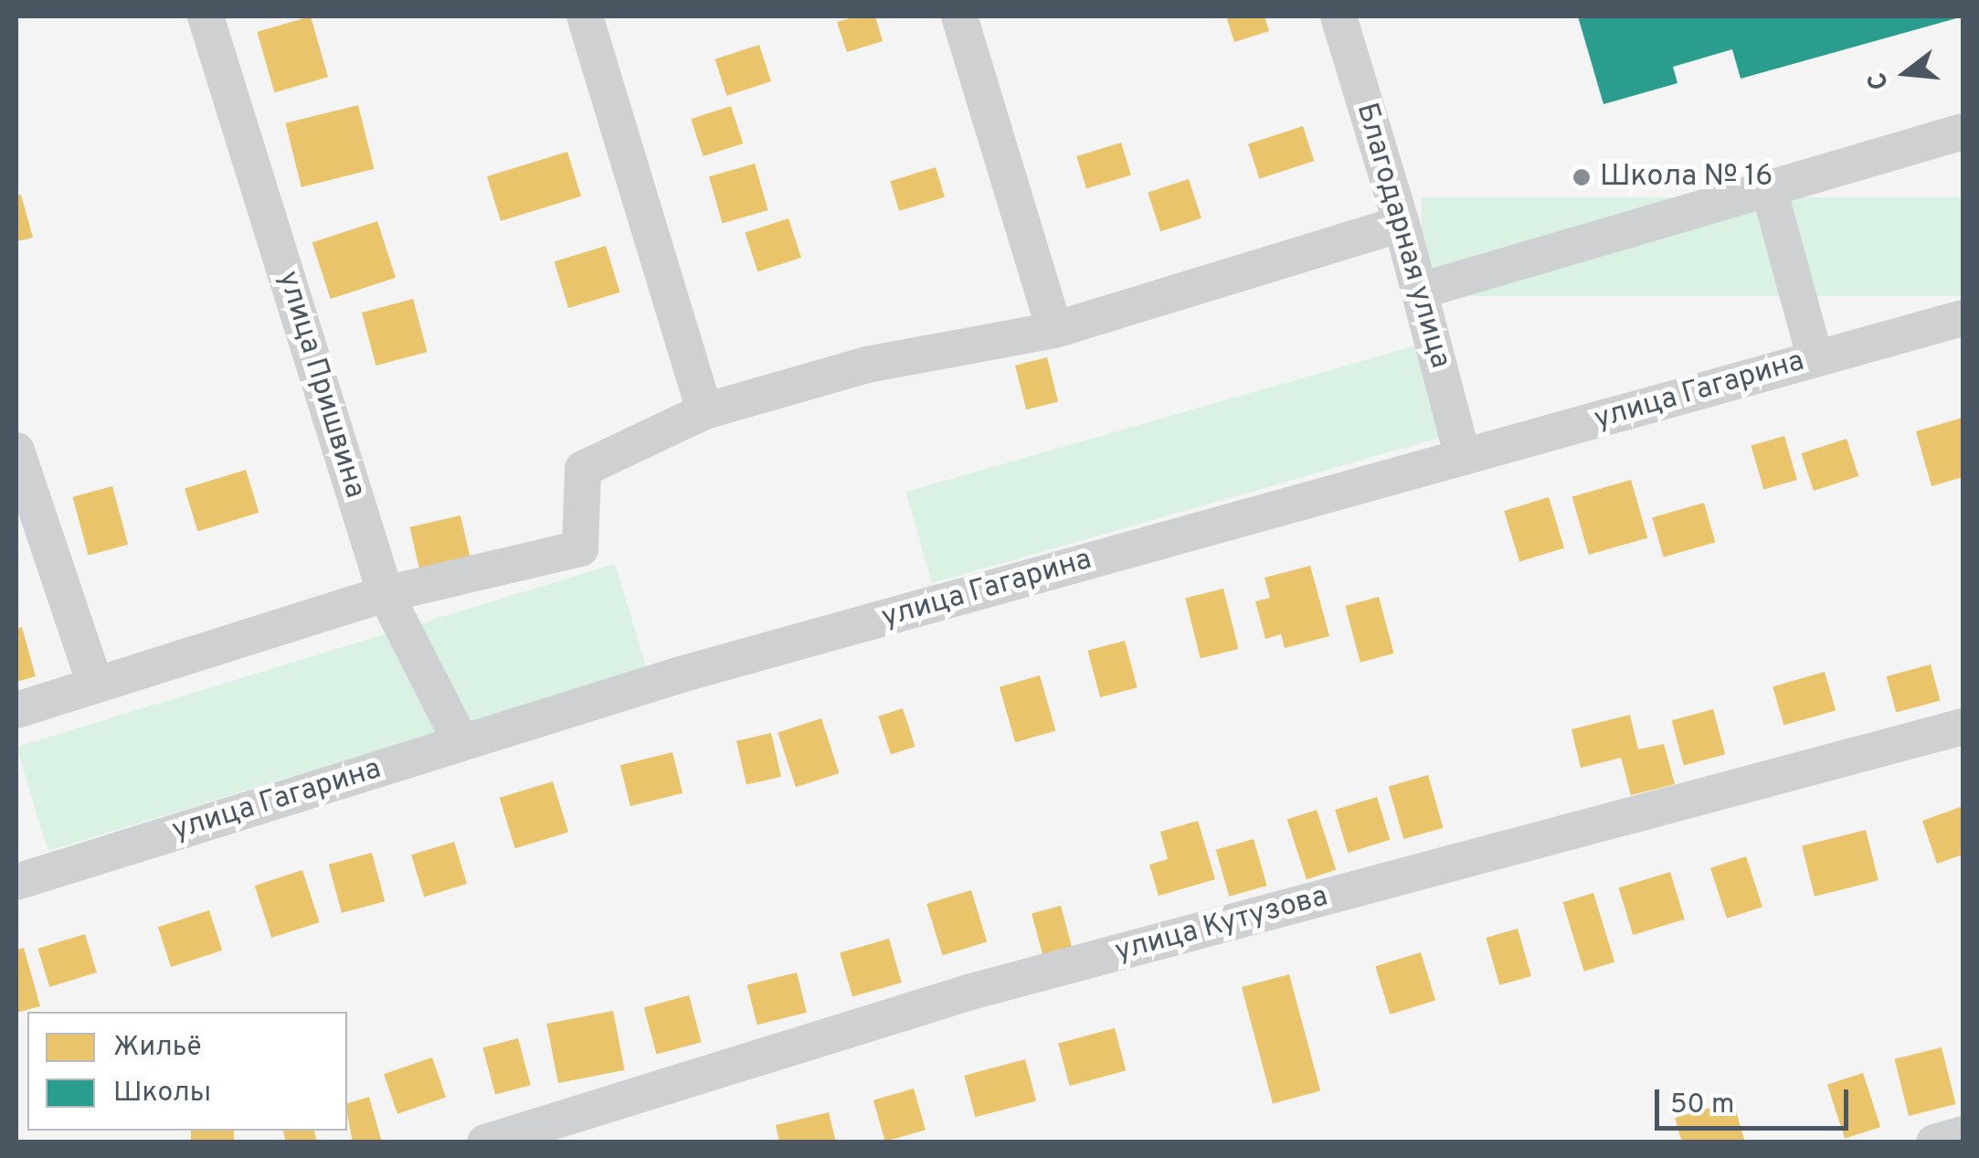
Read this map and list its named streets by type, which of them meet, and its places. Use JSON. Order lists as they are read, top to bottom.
{
  "streets": {
    "street": [
      "Благодарная улица",
      "улица Пришвина",
      "улица Гагарина",
      "улица Кутузова"
    ]
  },
  "crossings": [
    ["Благодарная улица", "улица Гагарина"],
    ["улица Пришвина", "улица Гагарина"]
  ],
  "places": ["Школа № 16"],
  "legend": ["Жильё", "Школы"],
  "scale_bar": "50 m",
  "north": "left"
}
